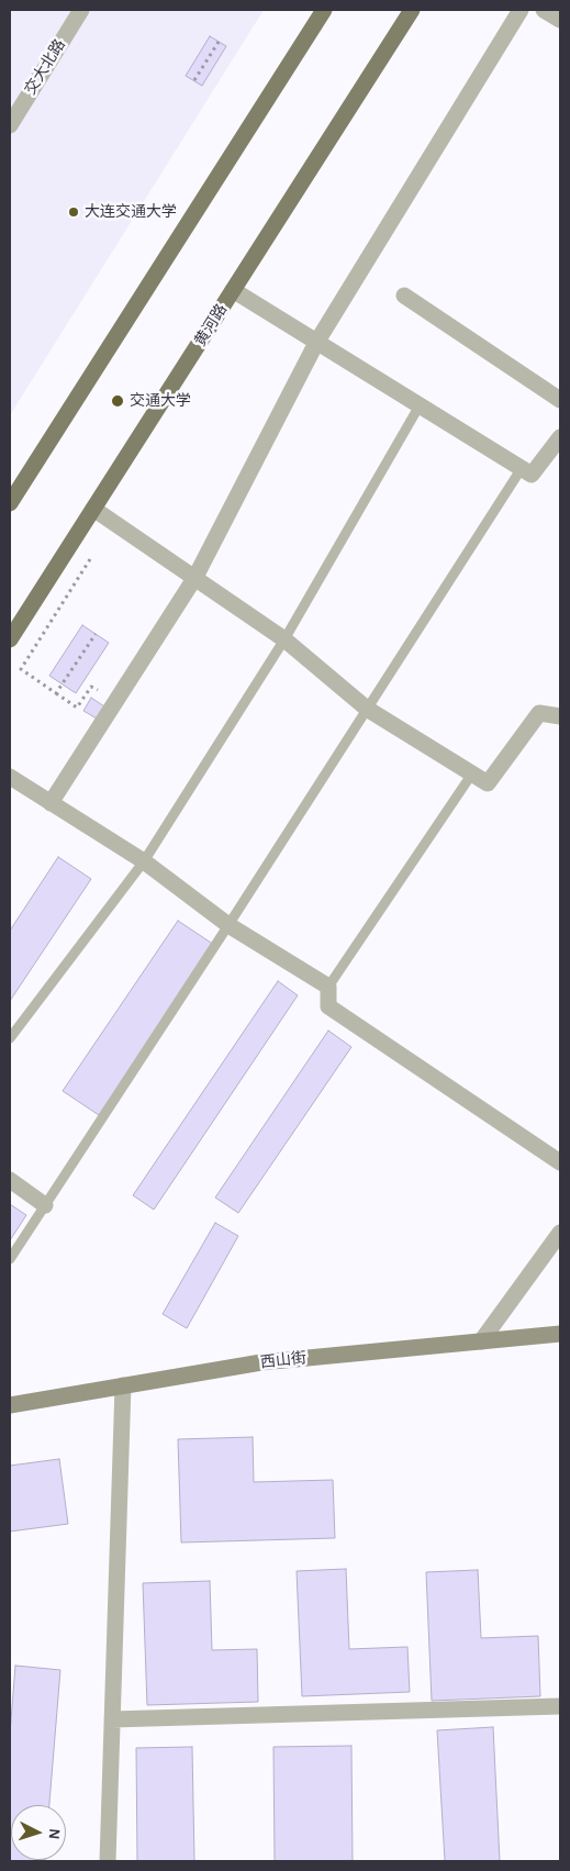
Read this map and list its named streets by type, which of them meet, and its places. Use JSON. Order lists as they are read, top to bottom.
{
  "streets": {
    "main road": ["黄河路"],
    "street": ["交大北路", "西山街"]
  },
  "places": ["大连交通大学", "交通大学"],
  "north": "right"
}
